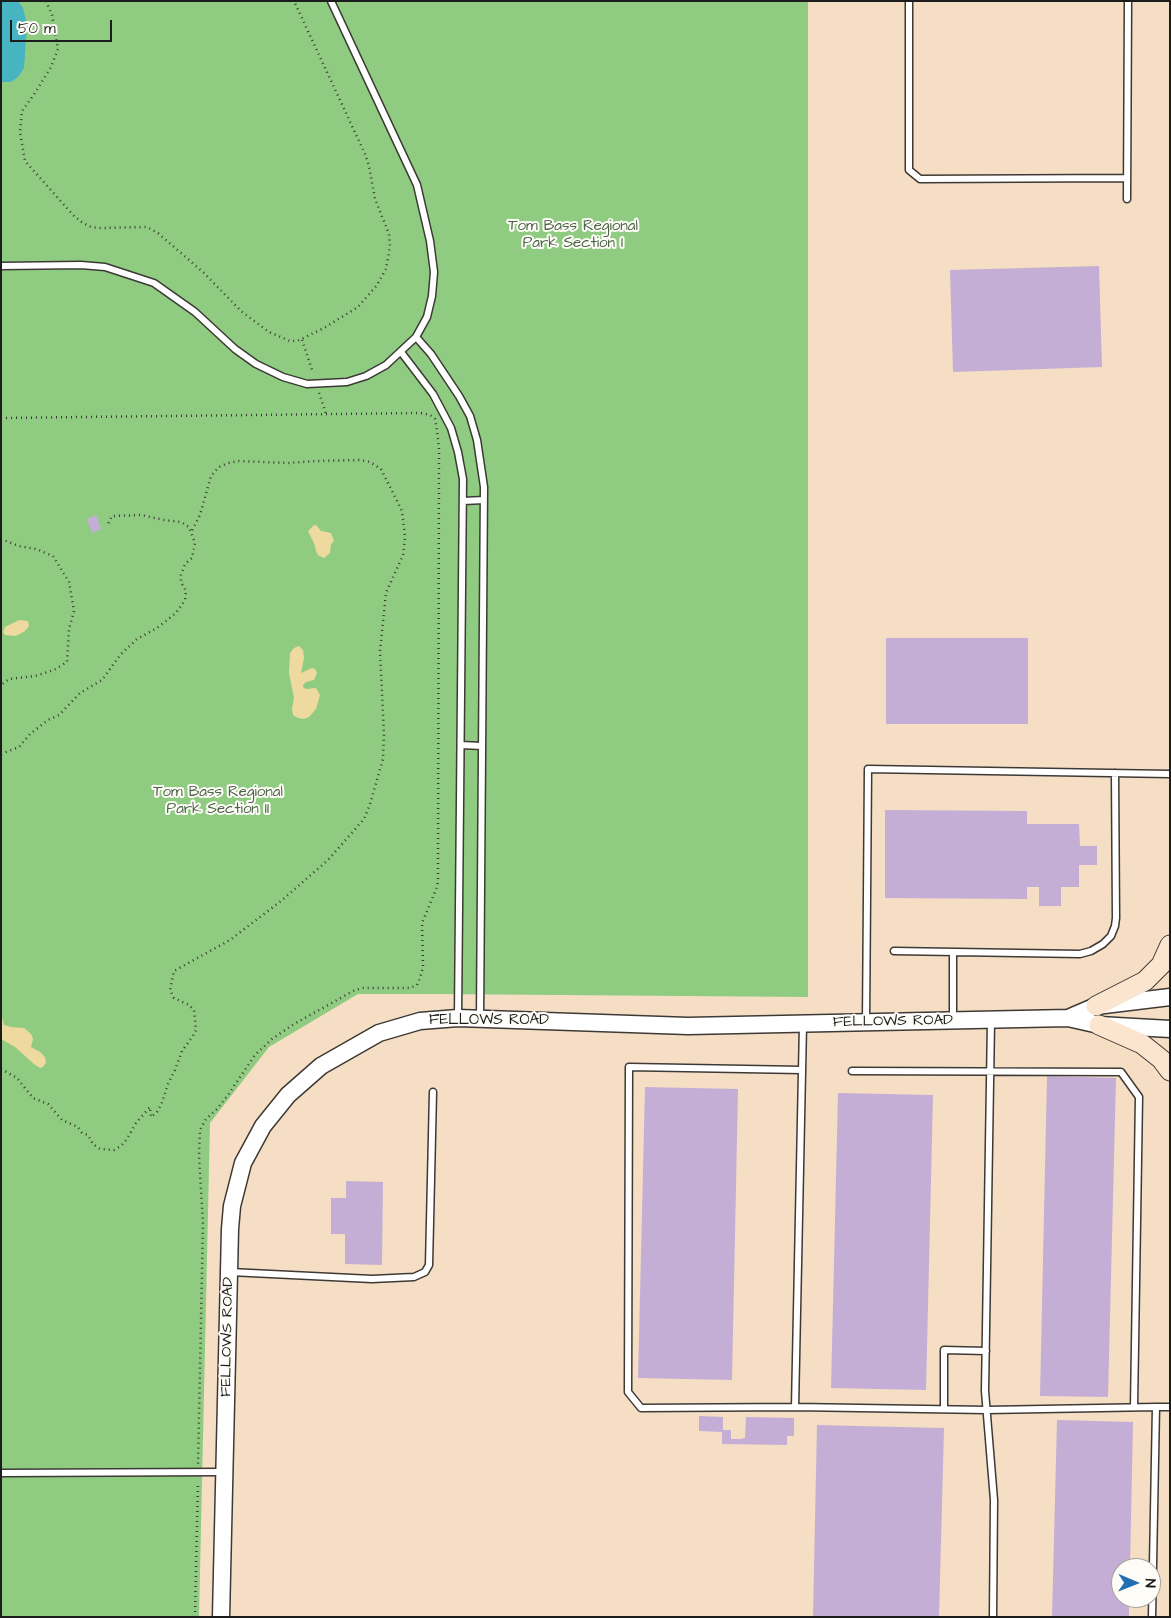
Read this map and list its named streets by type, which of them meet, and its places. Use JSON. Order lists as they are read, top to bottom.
{
  "streets": {
    "street": ["FELLOWS ROAD"]
  },
  "parks": ["Tom Bass Regional Park Section I", "Tom Bass Regional Park Section II"],
  "scale_bar": "50 m",
  "north": "right"
}
